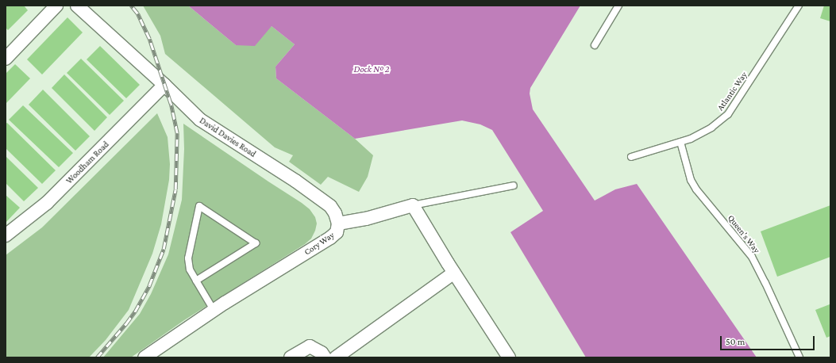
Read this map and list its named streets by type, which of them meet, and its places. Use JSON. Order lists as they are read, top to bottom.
{
  "streets": {
    "street": ["David Davies Road", "Woodham Road", "Cory Way"],
    "lane": ["Atlantic Way", "Queen's Way"]
  },
  "crossings": [
    ["Atlantic Way", "Queen's Way"],
    ["David Davies Road", "Woodham Road"],
    ["David Davies Road", "Cory Way"]
  ],
  "water": ["Dock Nº 2"],
  "scale_bar": "50 m"
}
